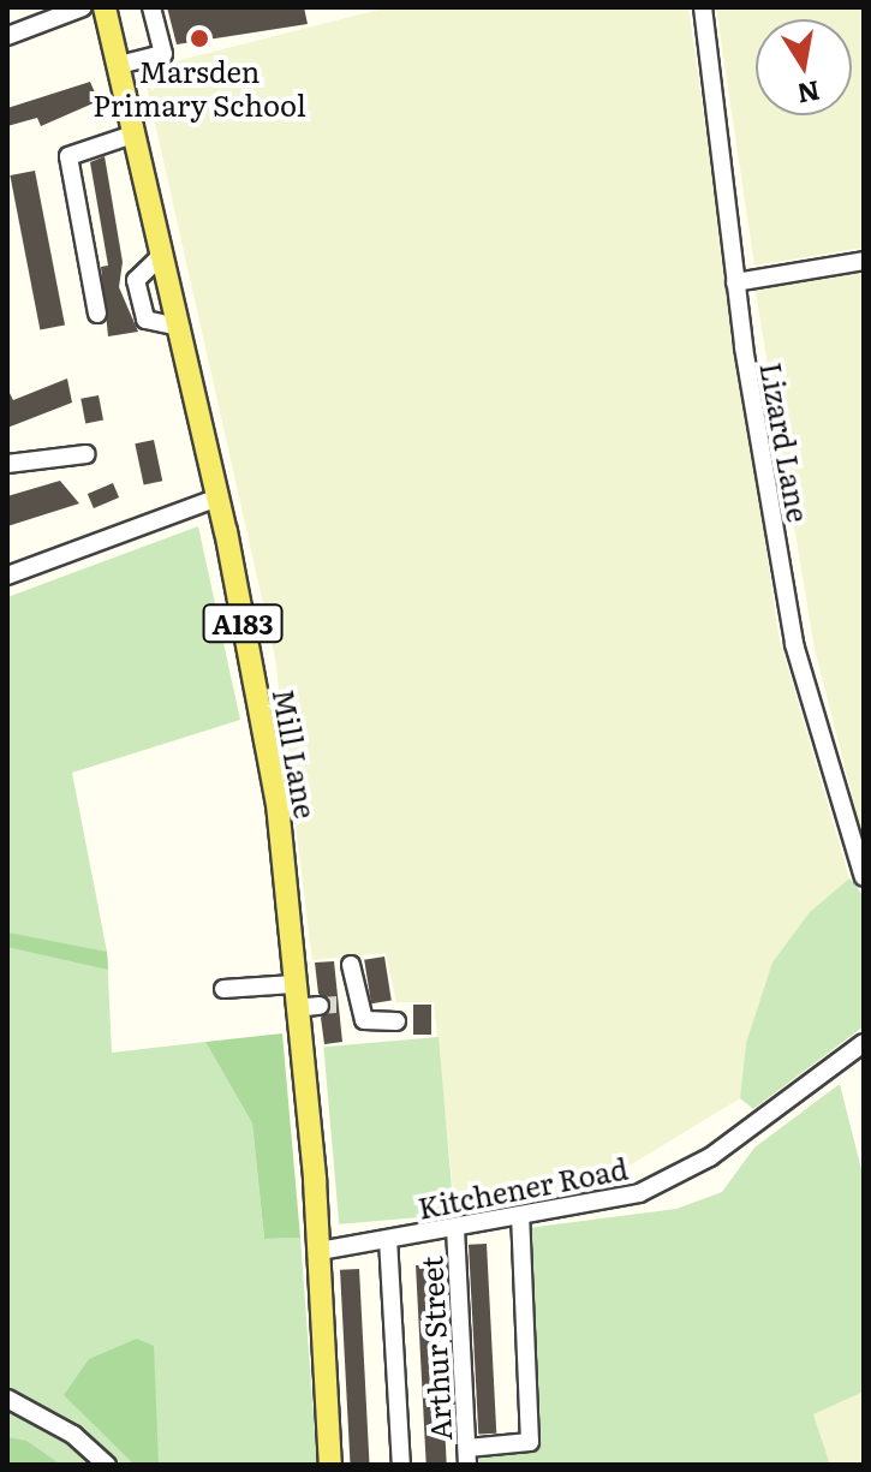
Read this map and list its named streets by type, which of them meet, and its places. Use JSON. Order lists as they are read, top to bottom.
{
  "streets": {
    "main road": ["A183", "Mill Lane"],
    "street": ["Lizard Lane", "Kitchener Road", "Arthur Street"]
  },
  "crossings": [
    ["Mill Lane", "Kitchener Road"],
    ["Kitchener Road", "Arthur Street"]
  ],
  "places": ["Marsden Primary School"],
  "north": "bottom"
}
